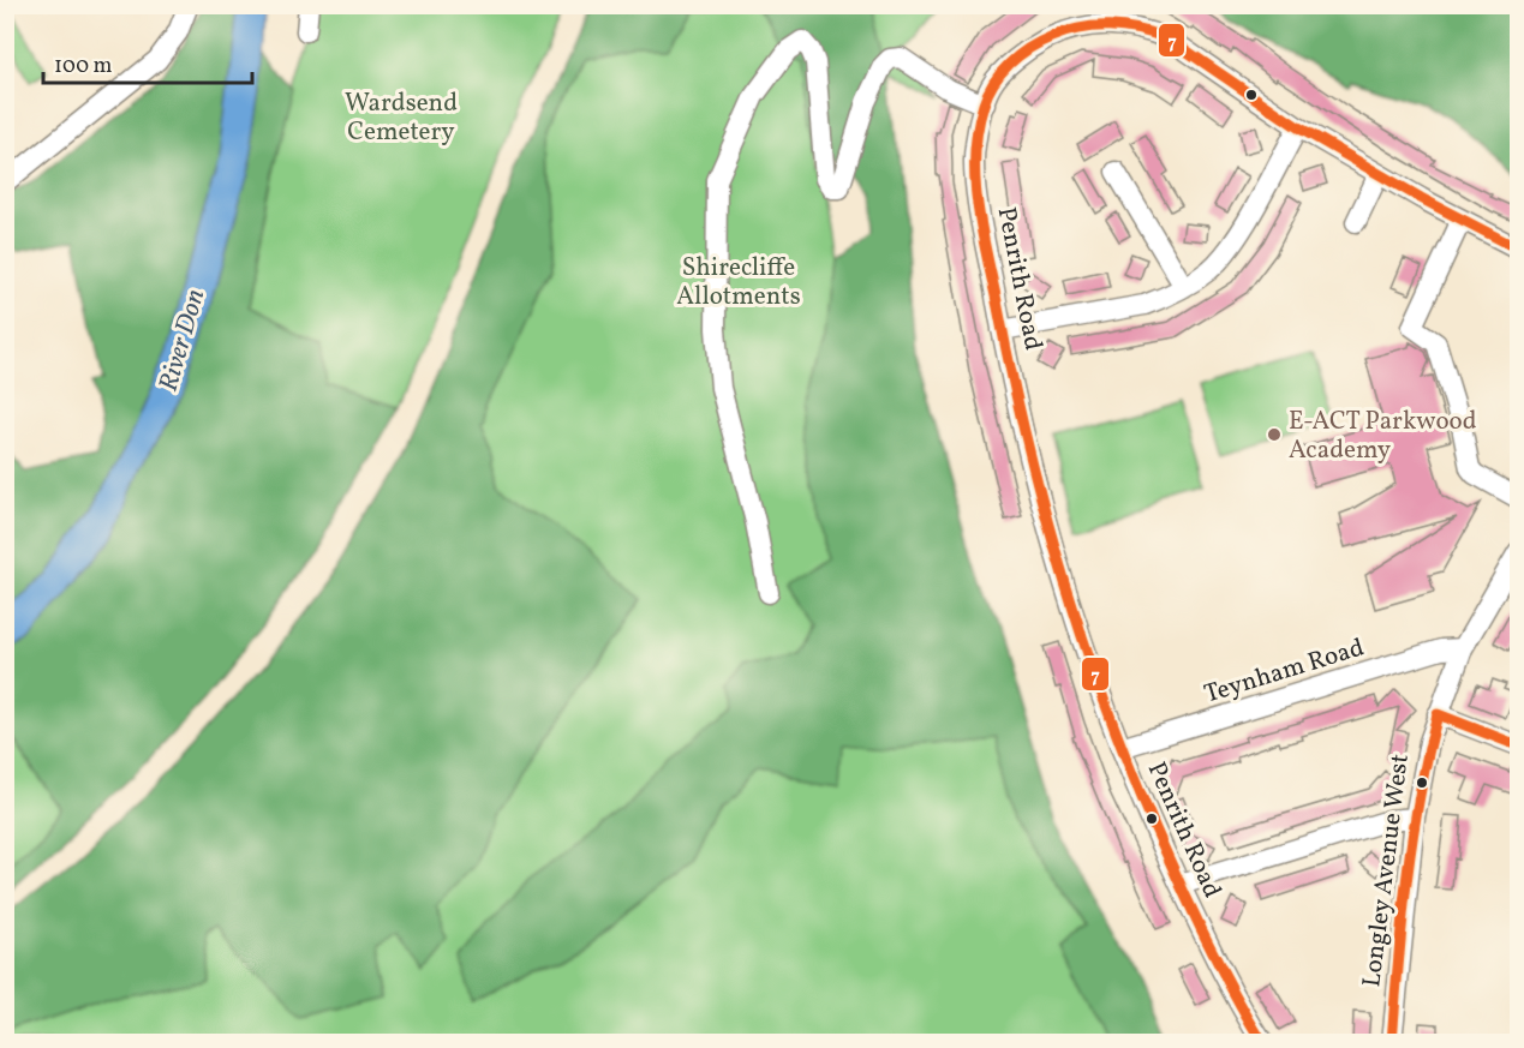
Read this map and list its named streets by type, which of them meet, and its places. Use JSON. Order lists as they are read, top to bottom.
{
  "streets": {
    "street": ["Penrith Road", "Teynham Road", "Longley Avenue West"]
  },
  "crossings": [
    ["Penrith Road", "Teynham Road"],
    ["Teynham Road", "Longley Avenue West"]
  ],
  "water": ["River Don"],
  "parks": ["Wardsend Cemetery", "Shirecliffe Allotments"],
  "places": ["E-ACT Parkwood Academy"],
  "lines": ["transit line 7"],
  "scale_bar": "100 m"
}
